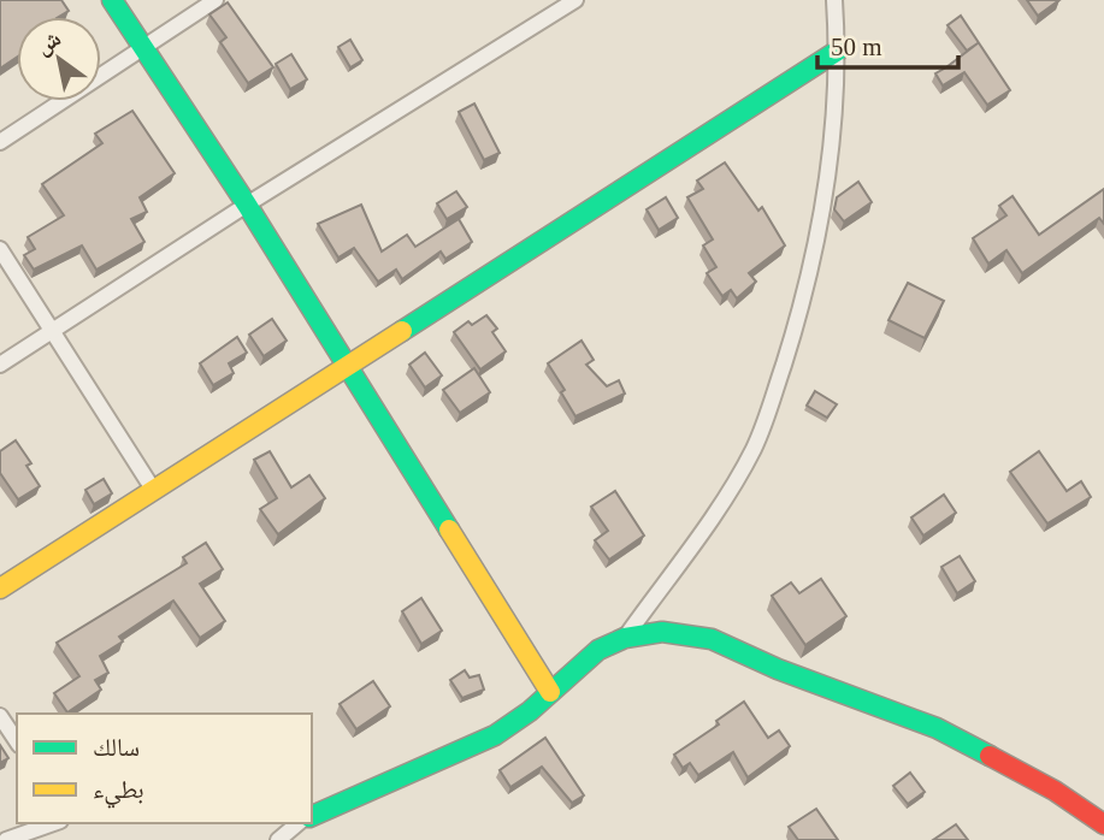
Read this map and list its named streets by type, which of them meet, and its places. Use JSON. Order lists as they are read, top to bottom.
{
  "legend": ["سالك", "بطيء"],
  "scale_bar": "50 m",
  "north": "top left"
}
